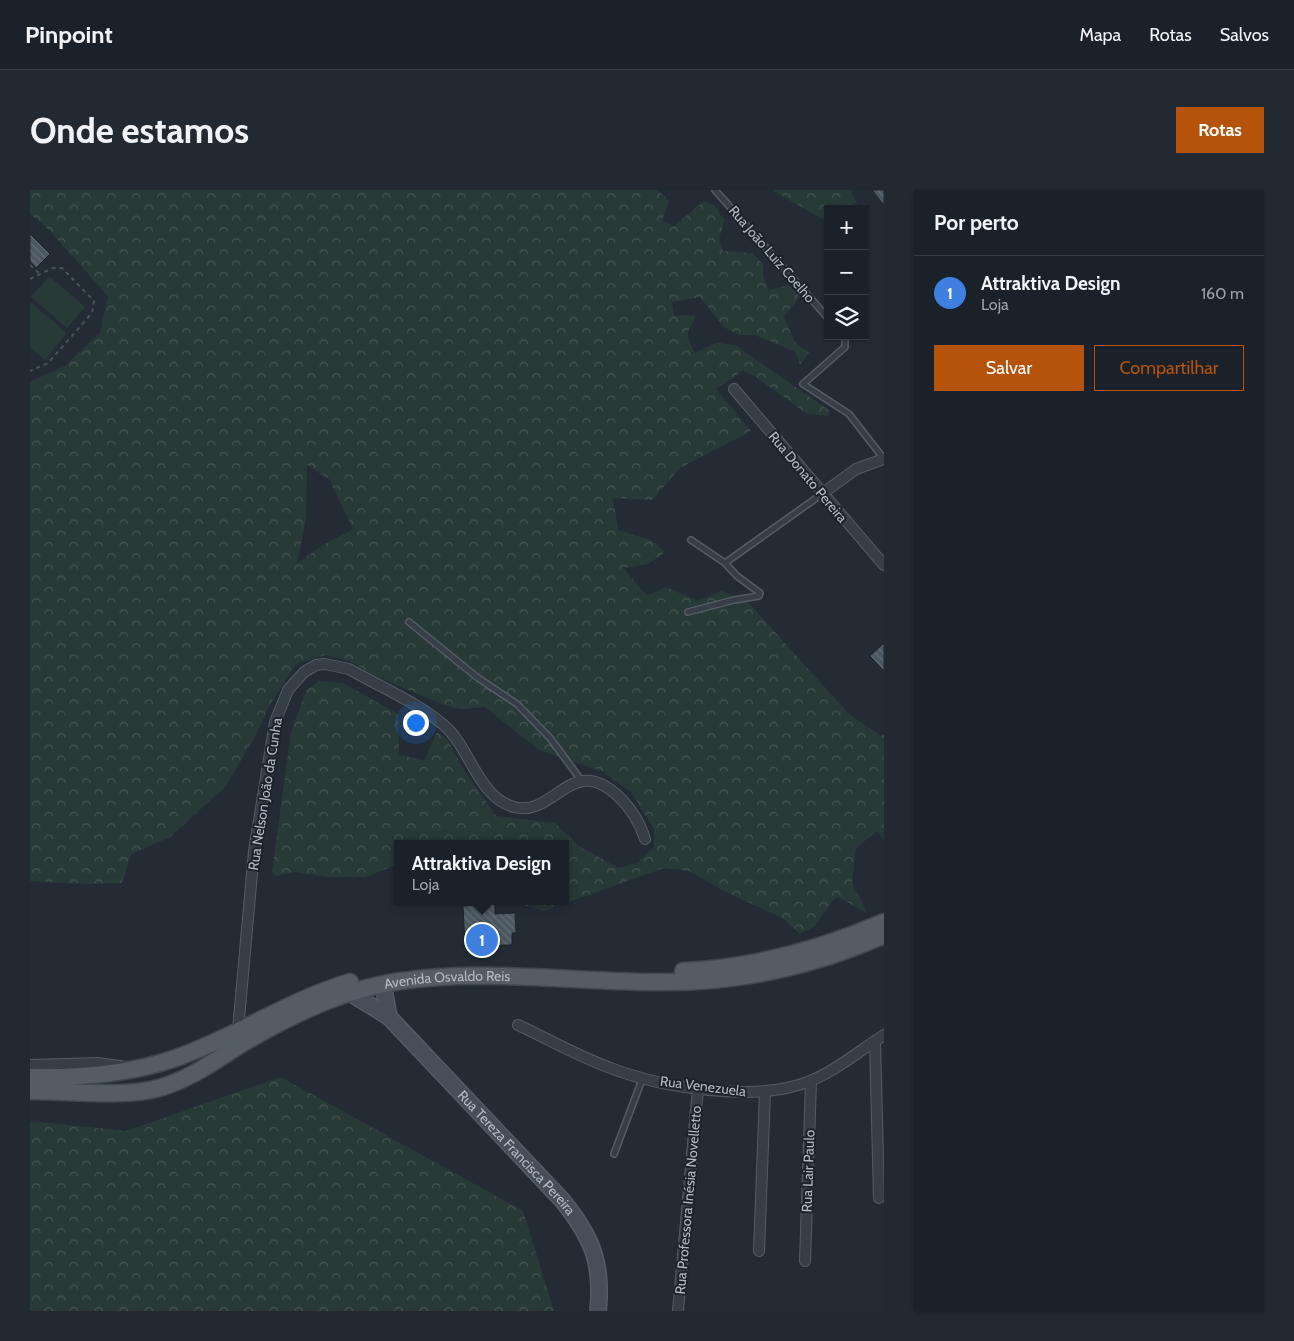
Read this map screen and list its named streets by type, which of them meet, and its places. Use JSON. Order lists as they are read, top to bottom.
{
  "streets": {
    "main road": ["Avenida Osvaldo Reis"],
    "street": [
      "Rua Donato Pereira",
      "Rua Nelson João da Cunha",
      "Rua Venezuela",
      "Rua Tereza Francisca Pereira",
      "Rua Lair Paulo",
      "Rua Professora Inésia Novelletto"
    ],
    "lane": ["Rua João Luiz Coelho"]
  },
  "crossings": [
    ["Rua Nelson João da Cunha", "Avenida Osvaldo Reis"],
    ["Avenida Osvaldo Reis", "Rua Tereza Francisca Pereira"],
    ["Rua Venezuela", "Rua Lair Paulo"],
    ["Rua Venezuela", "Rua Professora Inésia Novelletto"]
  ],
  "page": {
    "header": "Pinpoint",
    "nav": ["Mapa", "Rotas", "Salvos"],
    "buttons": [
      "Rotas",
      ["Salvar", "Compartilhar"]
    ],
    "title": "Onde estamos",
    "heading": "Por perto",
    "map_buttons": ["+", "−"],
    "list": [
      {
        "mark": "1",
        "name": "Attraktiva Design",
        "note": "Loja",
        "value": "160 m"
      }
    ],
    "popup": ["Attraktiva Design", "Loja"],
    "pins": "1"
  }
}
